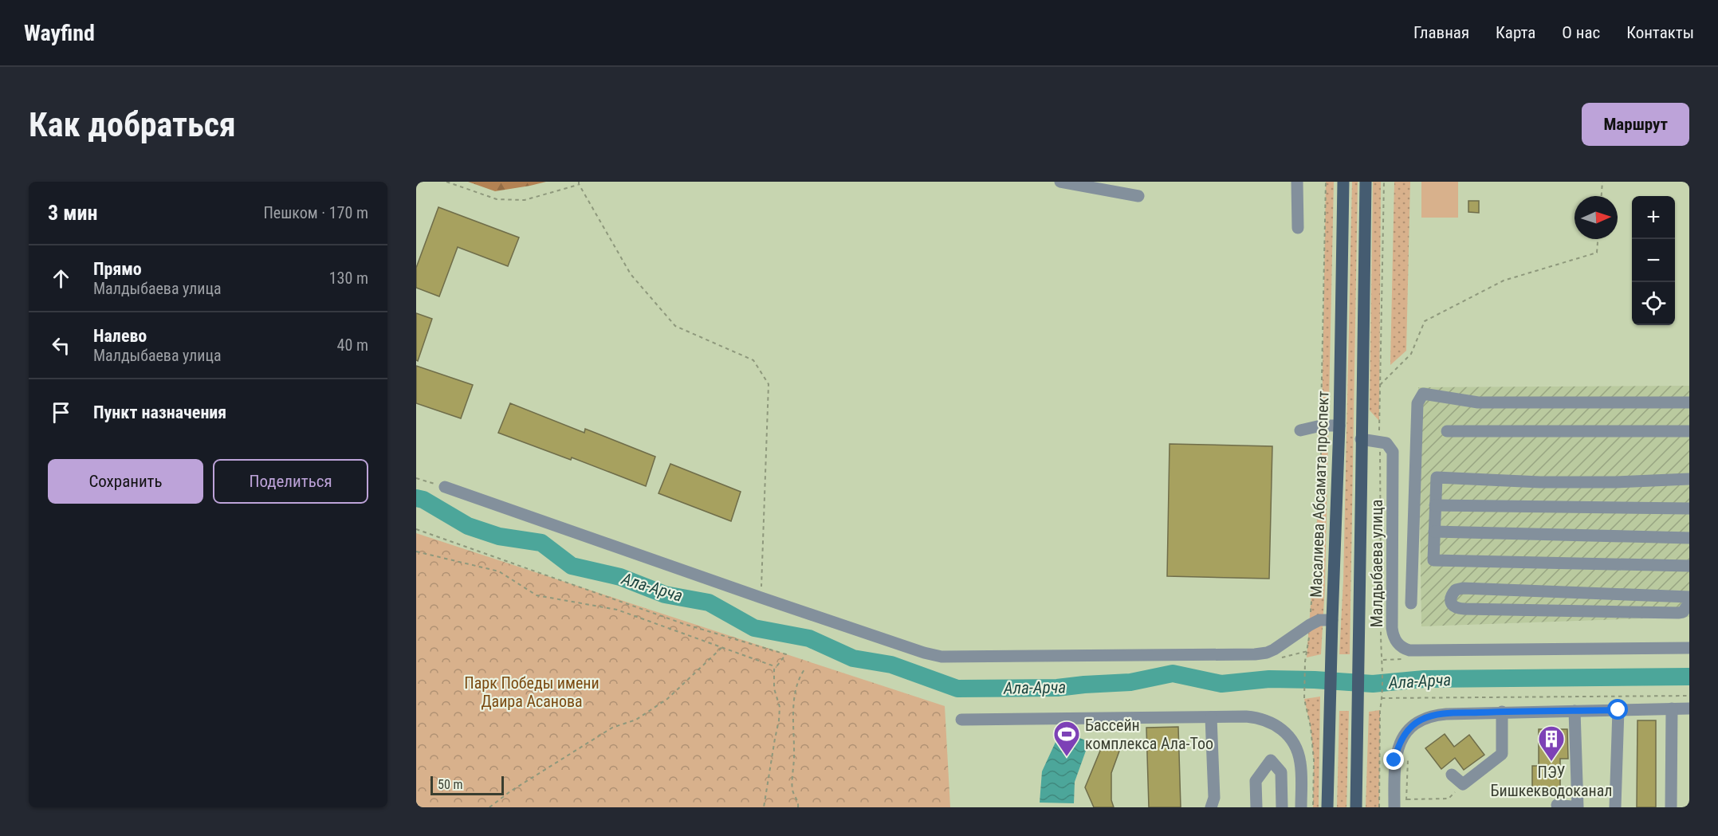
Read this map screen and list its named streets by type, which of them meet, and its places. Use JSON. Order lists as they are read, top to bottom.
{
  "streets": {
    "main road": ["Масалиева Абсамата проспект"],
    "street": ["Малдыбаева улица"]
  },
  "water": ["Ала-Арча"],
  "parks": ["Парк Победы имени Даира Асанова"],
  "places": {
    "sports": ["Бассейн комплекса Ала-Тоо"],
    "building": ["ПЭУ Бишкекводоканал"]
  },
  "scale_bar": "50 m",
  "north": "right",
  "page": {
    "header": "Wayfind",
    "nav": [
      "Главная",
      "Карта",
      "О нас",
      "Контакты"
    ],
    "buttons": [
      "Маршрут",
      ["Сохранить", "Поделиться"]
    ],
    "title": "Как добраться",
    "heading": ["3 мин", "Пешком · 170 m"],
    "map_buttons": ["+", "−"],
    "list": [
      ["Прямо", "Малдыбаева улица", "130 m"],
      ["Налево", "Малдыбаева улица", "40 m"],
      "Пункт назначения"
    ],
    "scale": "50 m"
  }
}
